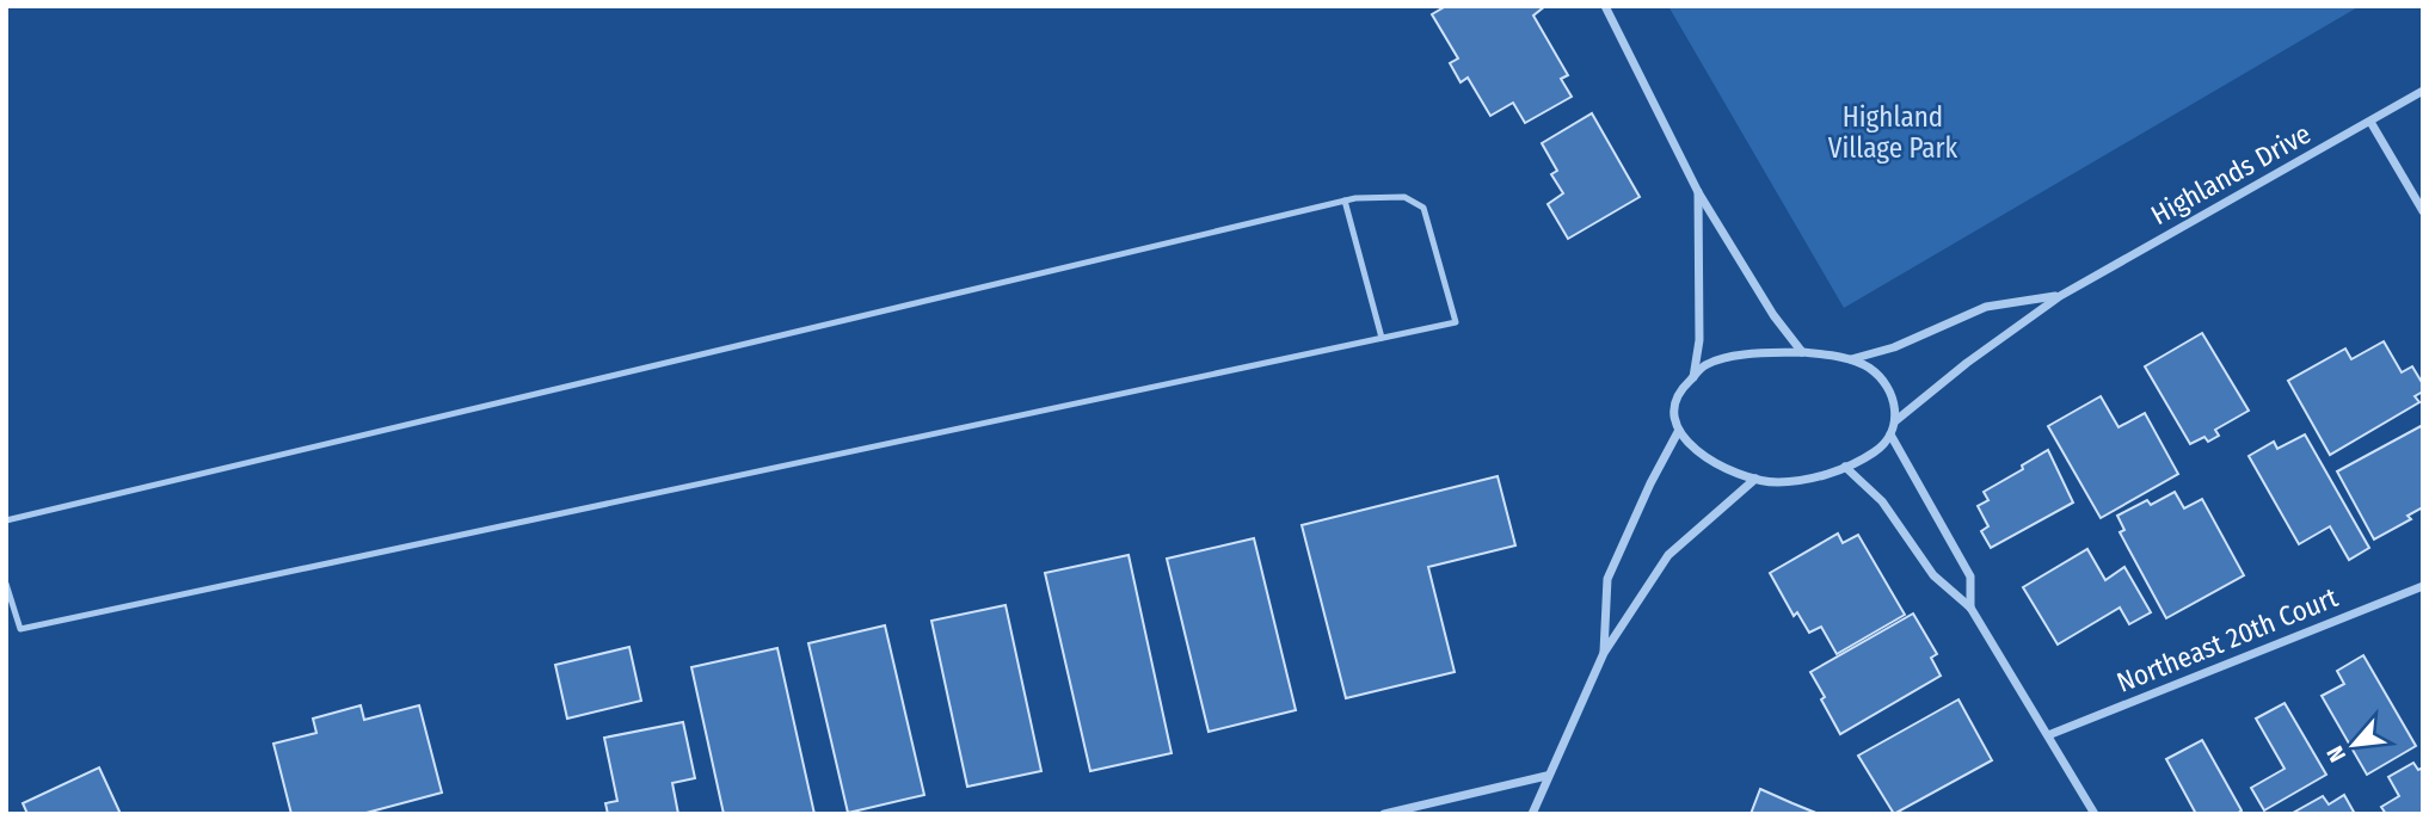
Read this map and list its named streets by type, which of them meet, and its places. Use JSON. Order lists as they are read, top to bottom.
{
  "streets": {
    "street": ["Highlands Drive", "Northeast 20th Court"]
  },
  "parks": ["Highland Village Park"],
  "north": "bottom left"
}
